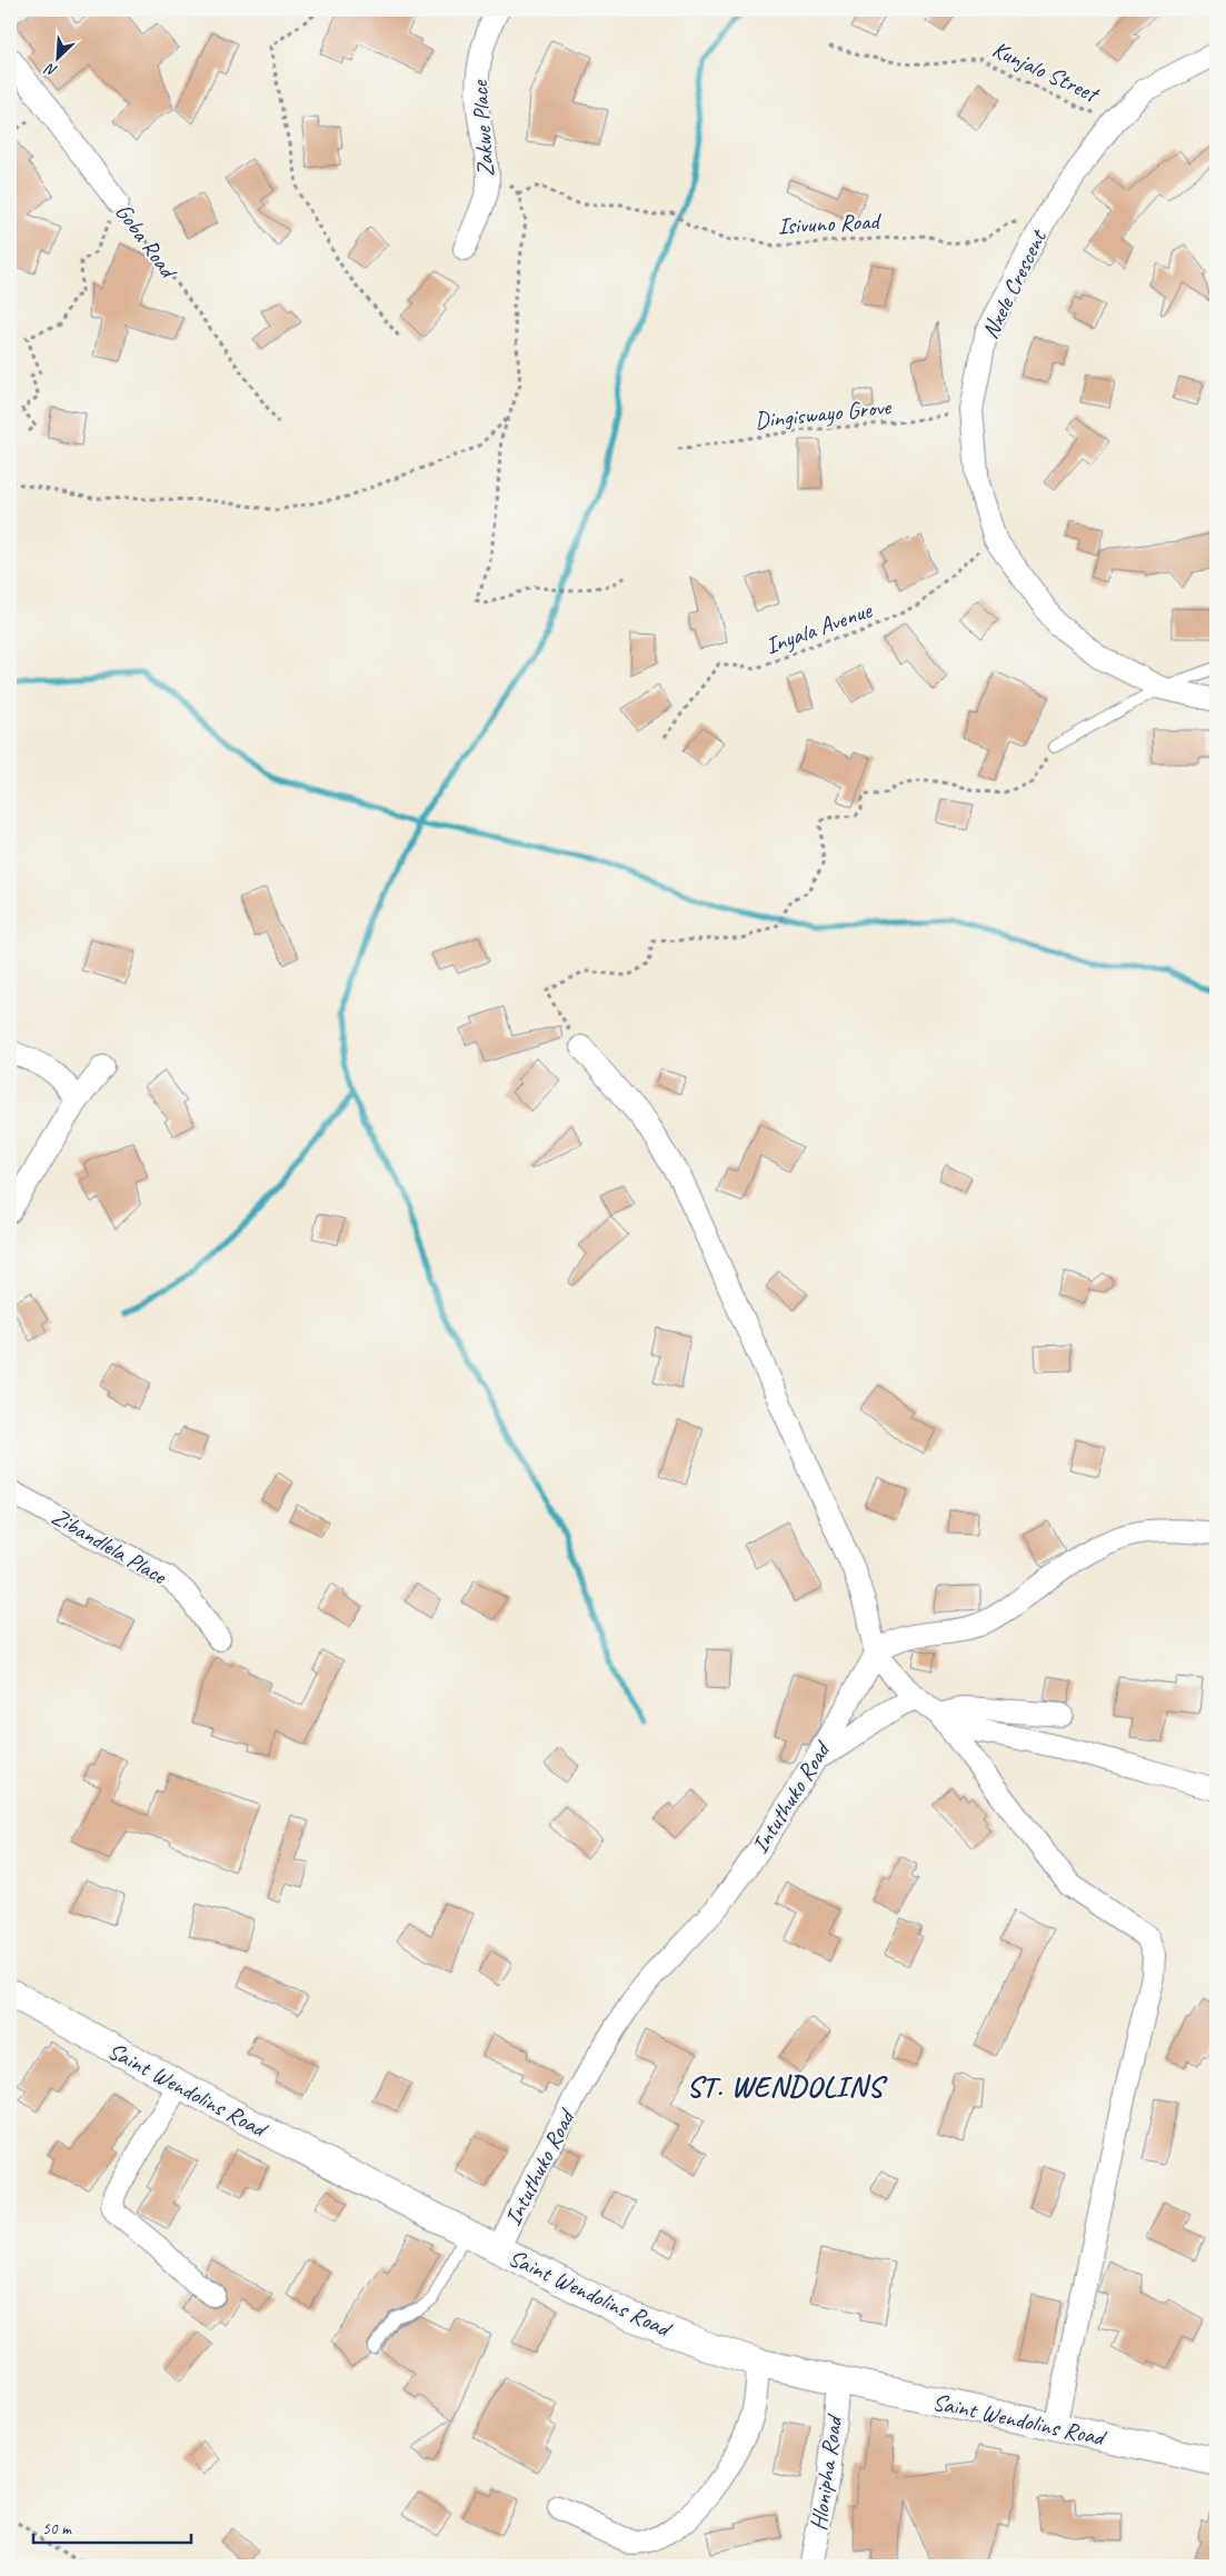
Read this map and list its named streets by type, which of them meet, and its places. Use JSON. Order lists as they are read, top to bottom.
{
  "streets": {
    "street": [
      "Zakwe Place",
      "Goba Road",
      "Nxele Crescent",
      "Zibandlela Place",
      "Intuthuko Road",
      "Saint Wendolins Road",
      "Hlonipha Road"
    ],
    "path": [
      "Kunjalo Street",
      "Isivuno Road",
      "Dingiswayo Grove",
      "Inyala Avenue"
    ]
  },
  "crossings": [
    ["Kunjalo Street", "Nxele Crescent"],
    ["Isivuno Road", "Nxele Crescent"],
    ["Nxele Crescent", "Dingiswayo Grove"],
    ["Nxele Crescent", "Inyala Avenue"],
    ["Intuthuko Road", "Saint Wendolins Road"],
    ["Saint Wendolins Road", "Hlonipha Road"]
  ],
  "districts": ["ST. WENDOLINS"],
  "scale_bar": "50 m",
  "north": "bottom left"
}
